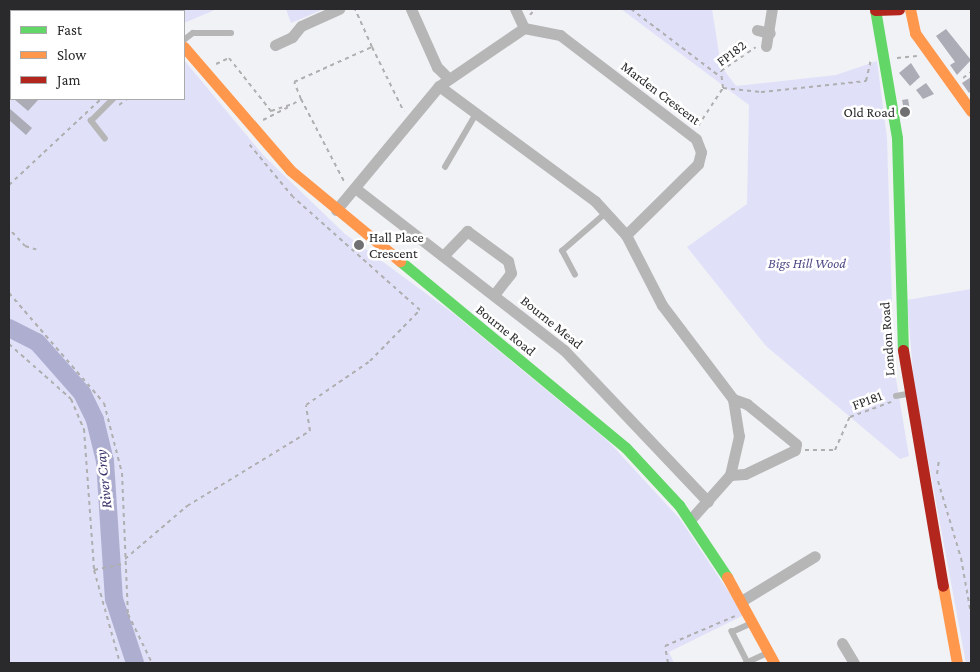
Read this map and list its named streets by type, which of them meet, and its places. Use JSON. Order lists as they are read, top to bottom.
{
  "streets": {
    "main road": ["Bourne Road", "London Road"],
    "street": ["Marden Crescent", "Bourne Mead"],
    "path": ["FP182", "FP181"]
  },
  "crossings": [
    ["FP182", "Marden Crescent"],
    ["London Road", "FP181"]
  ],
  "water": ["River Cray"],
  "parks": ["Bigs Hill Wood"],
  "places": ["Old Road", "Hall Place Crescent"],
  "legend": ["Fast", "Slow", "Jam"]
}
